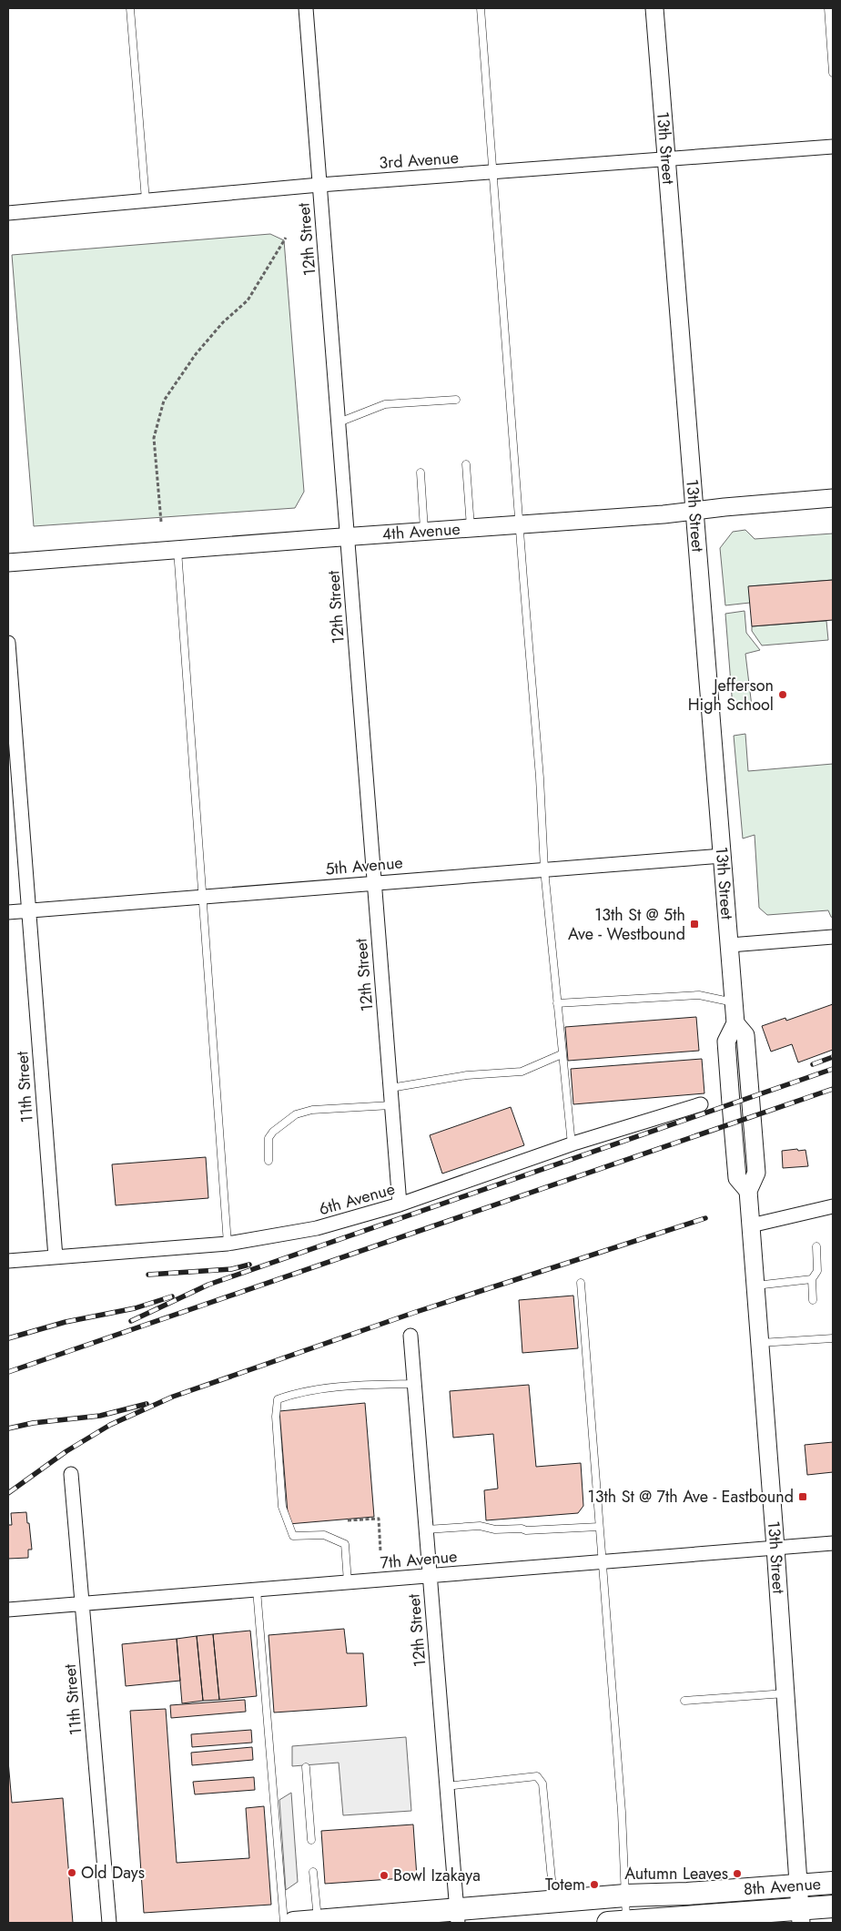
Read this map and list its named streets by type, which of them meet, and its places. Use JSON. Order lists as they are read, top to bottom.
{
  "streets": {
    "main road": ["8th Avenue"],
    "street": [
      "13th Street",
      "3rd Avenue",
      "12th Street",
      "4th Avenue",
      "5th Avenue",
      "11th Street",
      "6th Avenue",
      "7th Avenue"
    ]
  },
  "crossings": [
    ["13th Street", "3rd Avenue"],
    ["13th Street", "4th Avenue"],
    ["13th Street", "5th Avenue"],
    ["13th Street", "7th Avenue"],
    ["13th Street", "8th Avenue"],
    ["3rd Avenue", "12th Street"],
    ["12th Street", "4th Avenue"],
    ["12th Street", "5th Avenue"],
    ["12th Street", "6th Avenue"],
    ["12th Street", "7th Avenue"],
    ["12th Street", "8th Avenue"],
    ["5th Avenue", "11th Street"],
    ["11th Street", "6th Avenue"],
    ["11th Street", "7th Avenue"]
  ],
  "places": {
    "other": [
      "Jefferson High School",
      "Old Days",
      "Autumn Leaves",
      "Bowl Izakaya",
      "Totem"
    ],
    "transit": ["13th St @ 5th Ave - Westbound", "13th St @ 7th Ave - Eastbound"]
  }
}
